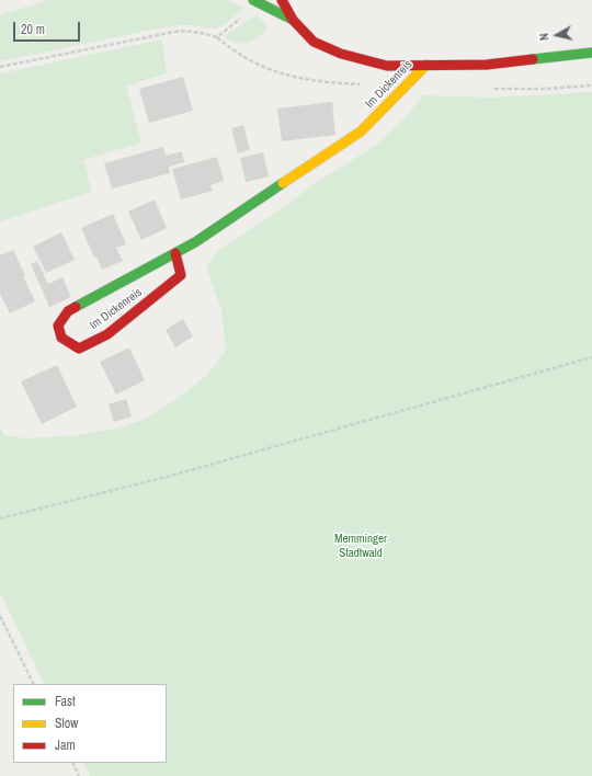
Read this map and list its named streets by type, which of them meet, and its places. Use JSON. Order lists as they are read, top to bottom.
{
  "streets": {
    "street": ["Im Dickenreis"]
  },
  "parks": ["Memminger Stadtwald"],
  "legend": ["Fast", "Slow", "Jam"],
  "scale_bar": "20 m",
  "north": "left"
}
